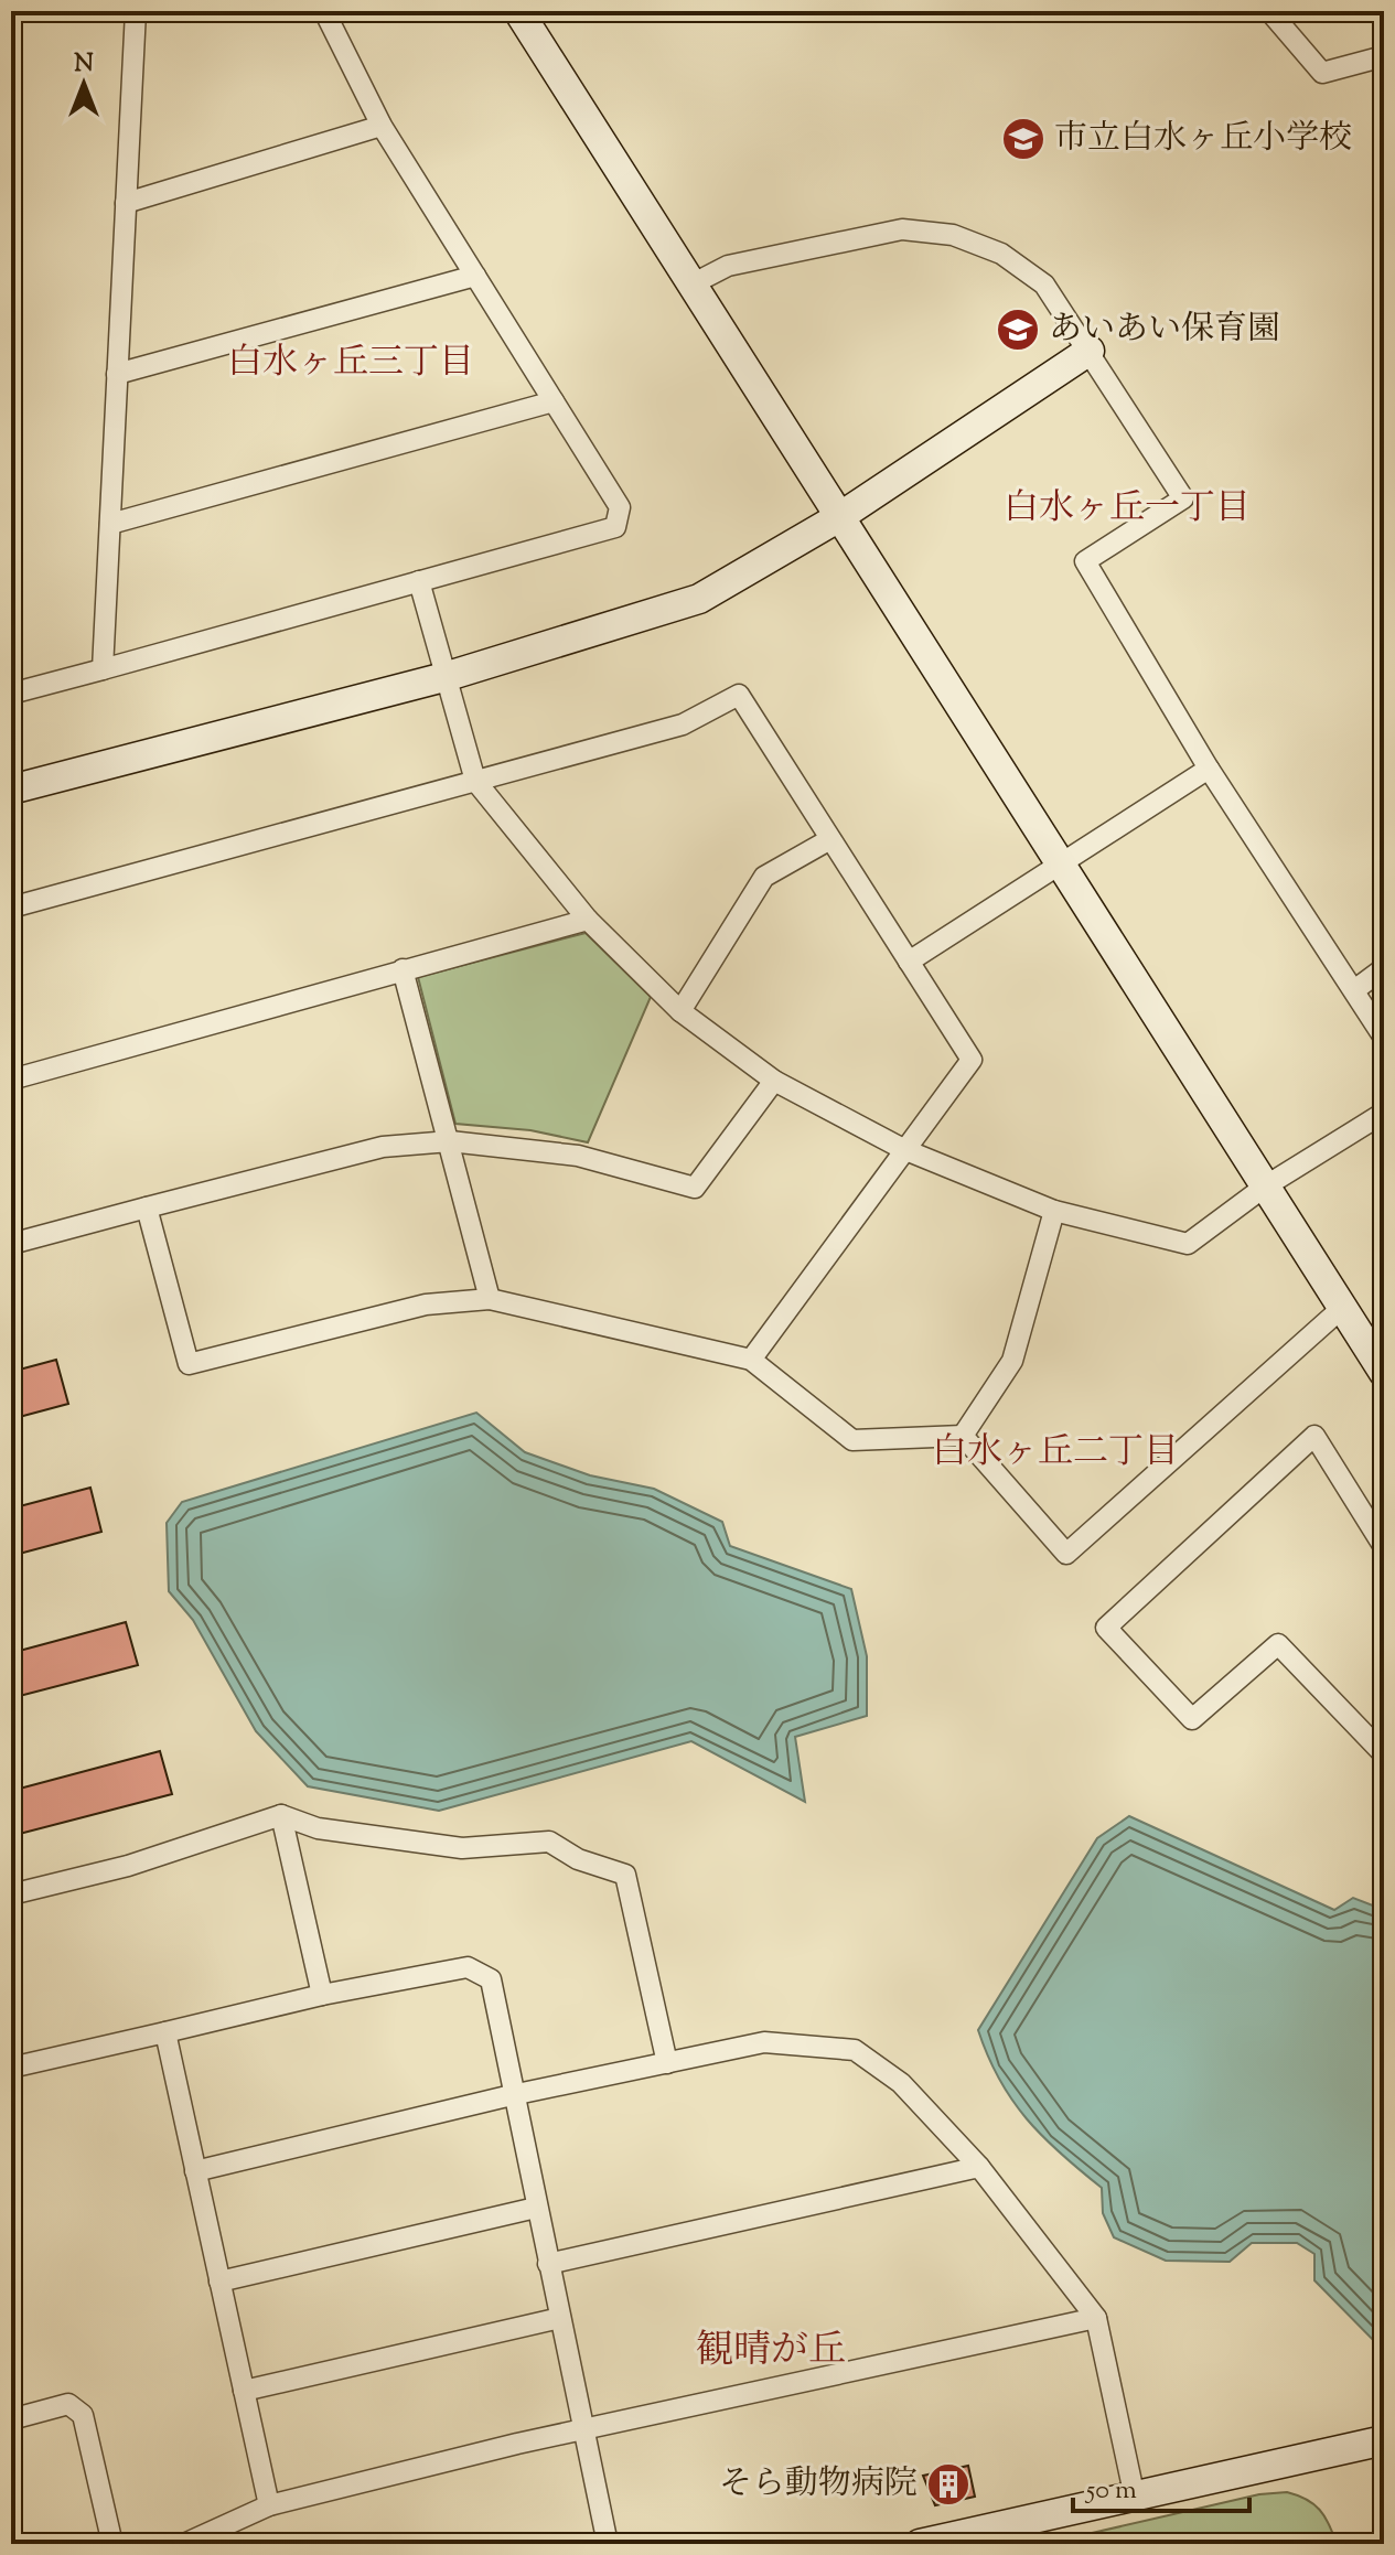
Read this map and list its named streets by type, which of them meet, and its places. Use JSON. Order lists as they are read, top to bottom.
{
  "districts": [
    "白水ヶ丘三丁目",
    "白水ヶ丘一丁目",
    "白水ヶ丘二丁目",
    "観晴が丘"
  ],
  "places": {
    "school or university": ["市立白水ヶ丘小学校", "あいあい保育園"],
    "building": ["そら動物病院"]
  },
  "scale_bar": "50 m",
  "north": "top"
}
